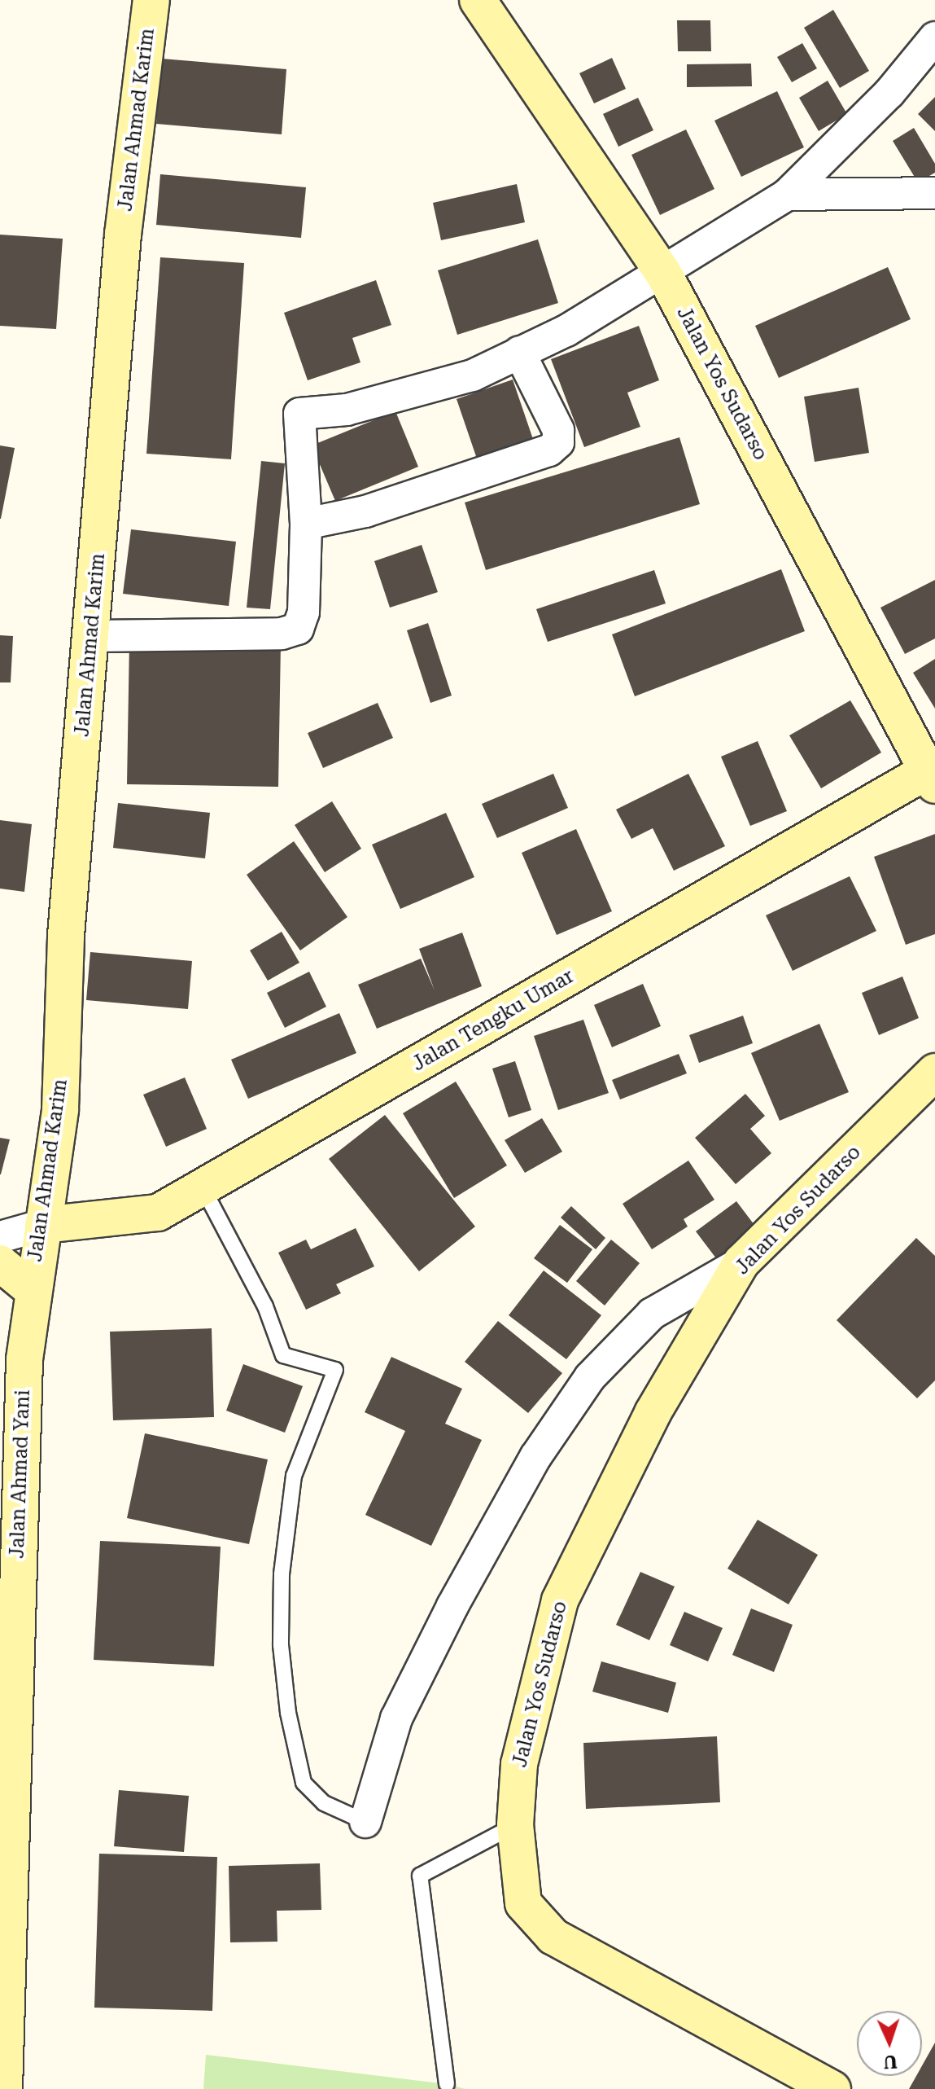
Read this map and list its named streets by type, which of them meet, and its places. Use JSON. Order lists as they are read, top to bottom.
{
  "streets": {
    "main road": [
      "Jalan Ahmad Karim",
      "Jalan Yos Sudarso",
      "Jalan Tengku Umar",
      "Jalan Ahmad Yani"
    ]
  },
  "crossings": [
    ["Jalan Ahmad Karim", "Jalan Tengku Umar"],
    ["Jalan Ahmad Karim", "Jalan Ahmad Yani"],
    ["Jalan Yos Sudarso", "Jalan Tengku Umar"]
  ],
  "north": "bottom"
}
